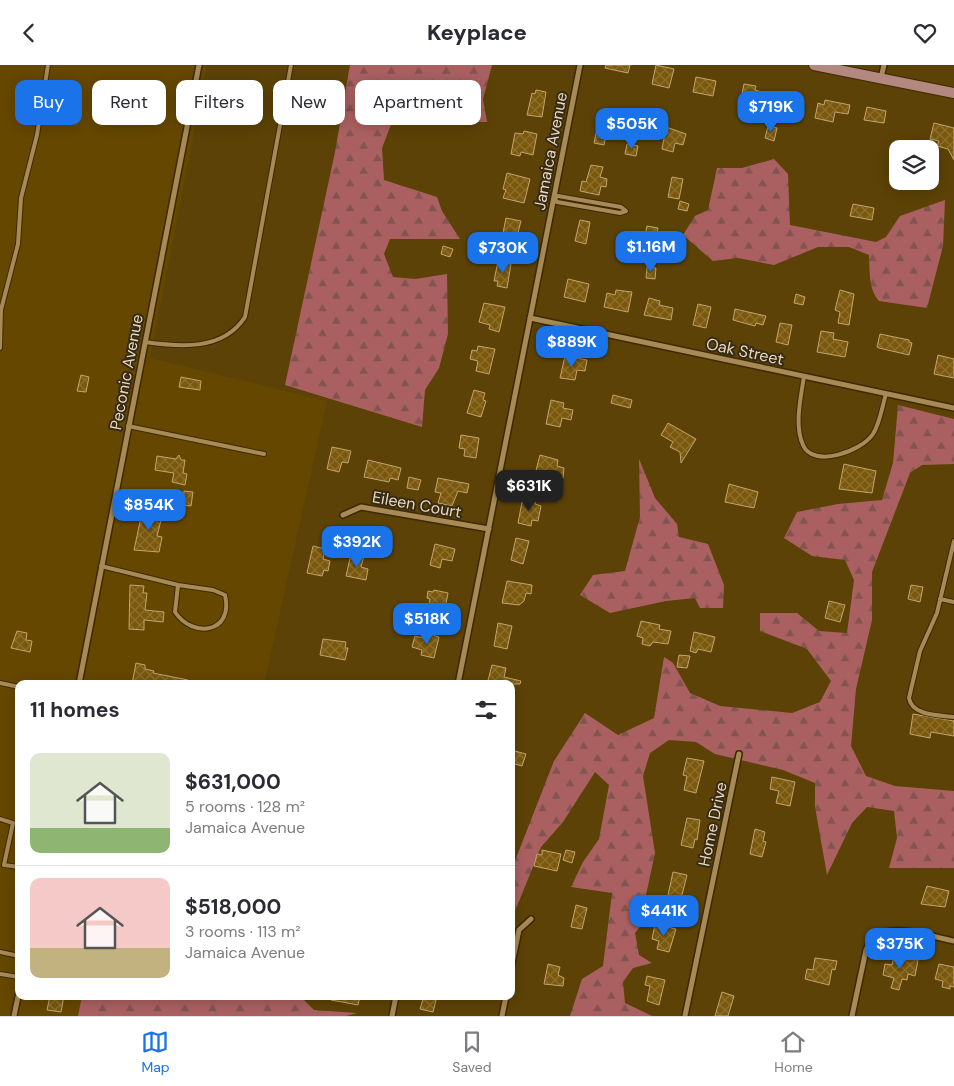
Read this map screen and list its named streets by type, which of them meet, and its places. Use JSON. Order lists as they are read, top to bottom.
{
  "streets": {
    "street": [
      "Jamaica Avenue",
      "Oak Street",
      "Peconic Avenue",
      "Eileen Court",
      "Home Drive"
    ]
  },
  "crossings": [
    ["Jamaica Avenue", "Oak Street"],
    ["Jamaica Avenue", "Eileen Court"]
  ],
  "page": {
    "header": "Keyplace",
    "chip": [
      "Buy",
      "Rent",
      "Filters",
      "New",
      "Apartment"
    ],
    "price": [
      "$719K",
      "$505K",
      "$1.16M",
      "$730K",
      "$889K",
      "$631K",
      "$854K",
      "$392K",
      "$518K",
      "$441K",
      "$375K"
    ],
    "heading": "11 homes",
    "list": [
      {
        "name": "$631,000",
        "note": "5 rooms · 128 m² · Jamaica Avenue"
      },
      {
        "name": "$518,000",
        "note": "3 rooms · 113 m² · Jamaica Avenue"
      }
    ],
    "tabs": ["Map", "Saved", "Home"]
  }
}
